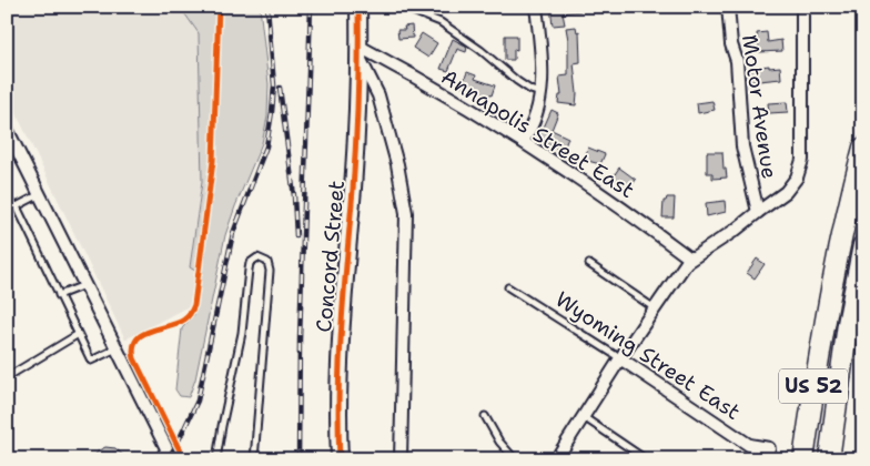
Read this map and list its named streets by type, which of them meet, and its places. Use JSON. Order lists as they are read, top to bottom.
{
  "streets": {
    "highway": ["US 52"],
    "main road": ["Concord Street"],
    "street": ["Motor Avenue", "Annapolis Street East", "Wyoming Street East"]
  },
  "crossings": [
    ["Annapolis Street East", "Concord Street"]
  ]
}
